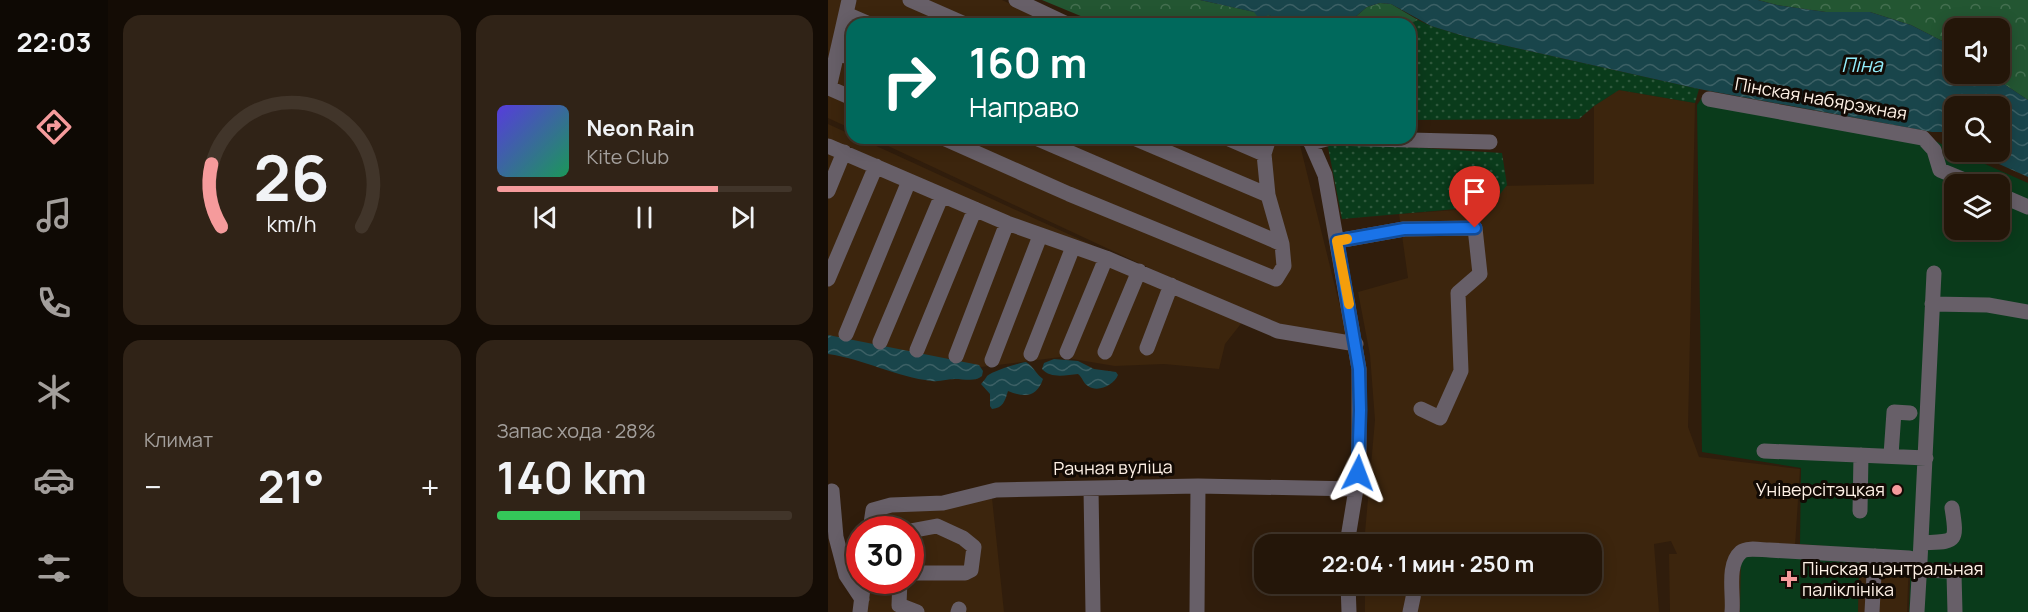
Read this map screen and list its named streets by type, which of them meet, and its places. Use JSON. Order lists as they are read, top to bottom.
{
  "streets": {
    "street": ["Пінская набярэжная", "Рачная вуліца"]
  },
  "water": ["Піна"],
  "places": {
    "other": ["Універсітэцкая"],
    "health": ["Пінская цэнтральная паліклініка"]
  },
  "page": {
    "tabs": "22:03",
    "turn": ["160 m", "Направо"],
    "song": ["Neon Rain", "Kite Club"],
    "tile": [
      "Климат",
      ["Запас хода · 28%", "140 km"]
    ],
    "heat": ["−", "21°", "+"],
    "limit": "30",
    "trip": "22:04 · 1 мин · 250 m",
    "gauge": ["26", "km/h"]
  }
}
